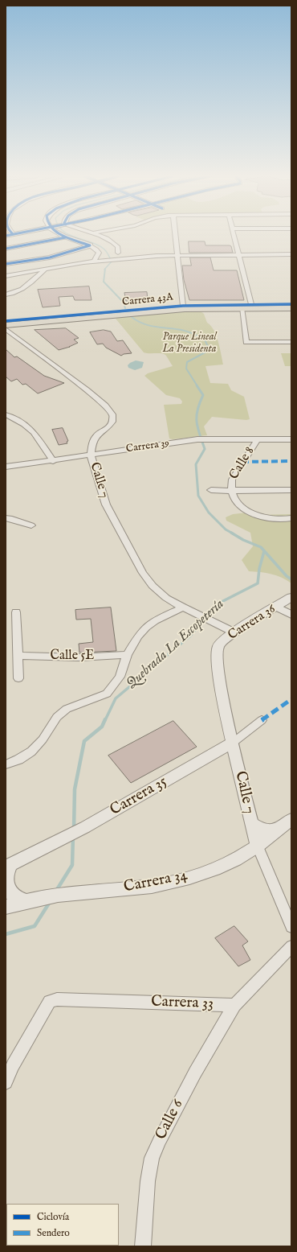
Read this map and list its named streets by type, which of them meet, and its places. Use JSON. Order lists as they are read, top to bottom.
{
  "streets": {
    "main road": ["Carrera 43A"],
    "street": [
      "Carrera 39",
      "Calle 8",
      "Calle 7",
      "Carrera 36",
      "Calle 5E",
      "Carrera 35",
      "Carrera 34",
      "Carrera 33",
      "Calle 6"
    ]
  },
  "crossings": [
    ["Carrera 39", "Calle 8"],
    ["Carrera 39", "Calle 7"],
    ["Calle 7", "Carrera 36"],
    ["Calle 7", "Carrera 35"],
    ["Calle 7", "Carrera 34"],
    ["Carrera 33", "Calle 6"]
  ],
  "water": ["Quebrada La Escopetería"],
  "parks": ["Parque Lineal La Presidenta"],
  "legend": ["Ciclovía", "Sendero"]
}
